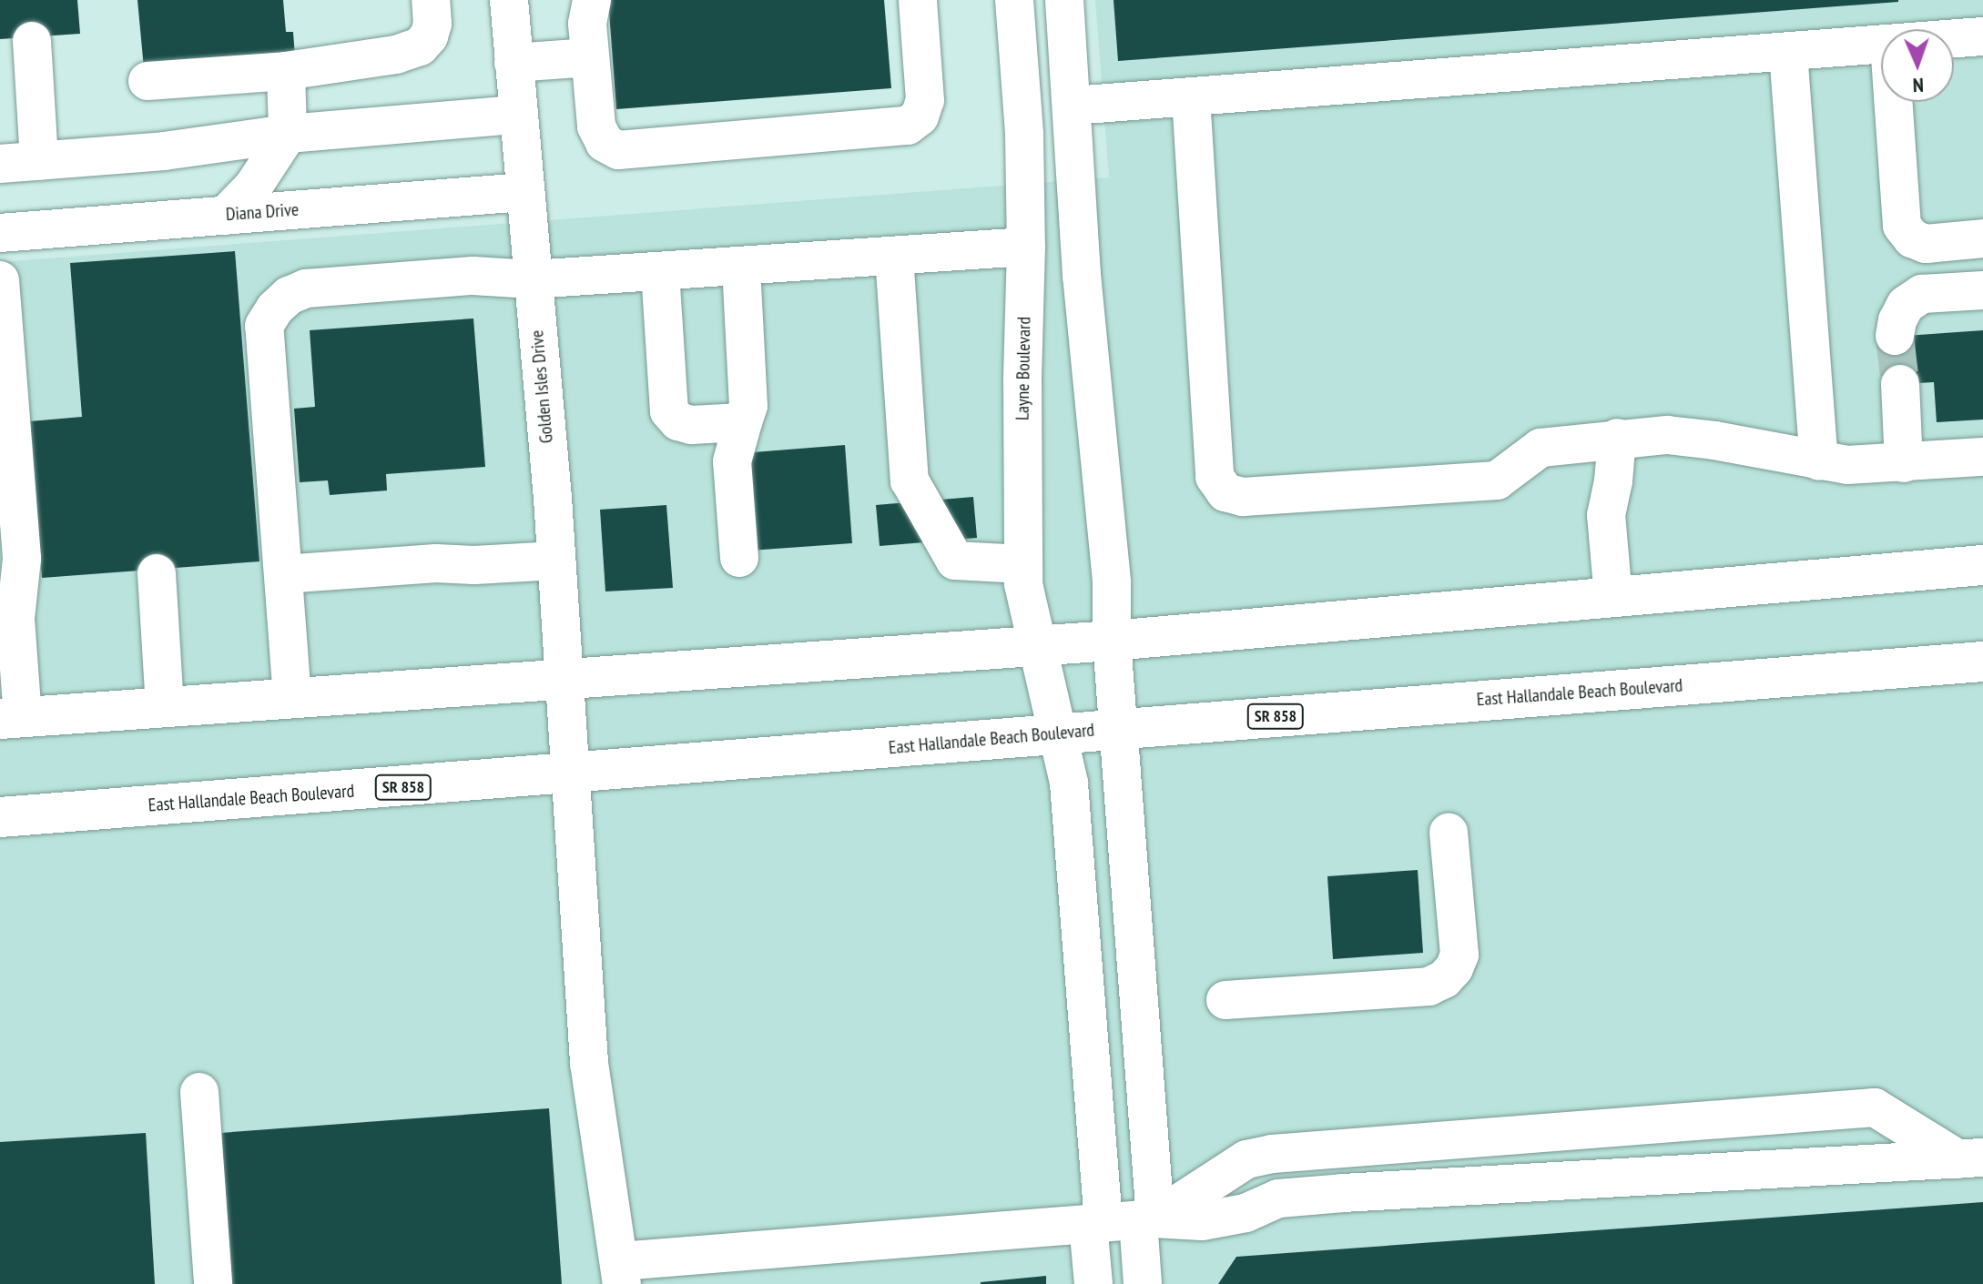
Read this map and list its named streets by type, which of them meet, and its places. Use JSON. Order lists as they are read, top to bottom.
{
  "streets": {
    "main road": ["East Hallandale Beach Boulevard", "SR 858"],
    "street": ["Diana Drive", "Layne Boulevard", "Golden Isles Drive"]
  },
  "crossings": [
    ["Diana Drive", "Golden Isles Drive"],
    ["Layne Boulevard", "East Hallandale Beach Boulevard"],
    ["Golden Isles Drive", "East Hallandale Beach Boulevard"]
  ],
  "north": "bottom"
}
